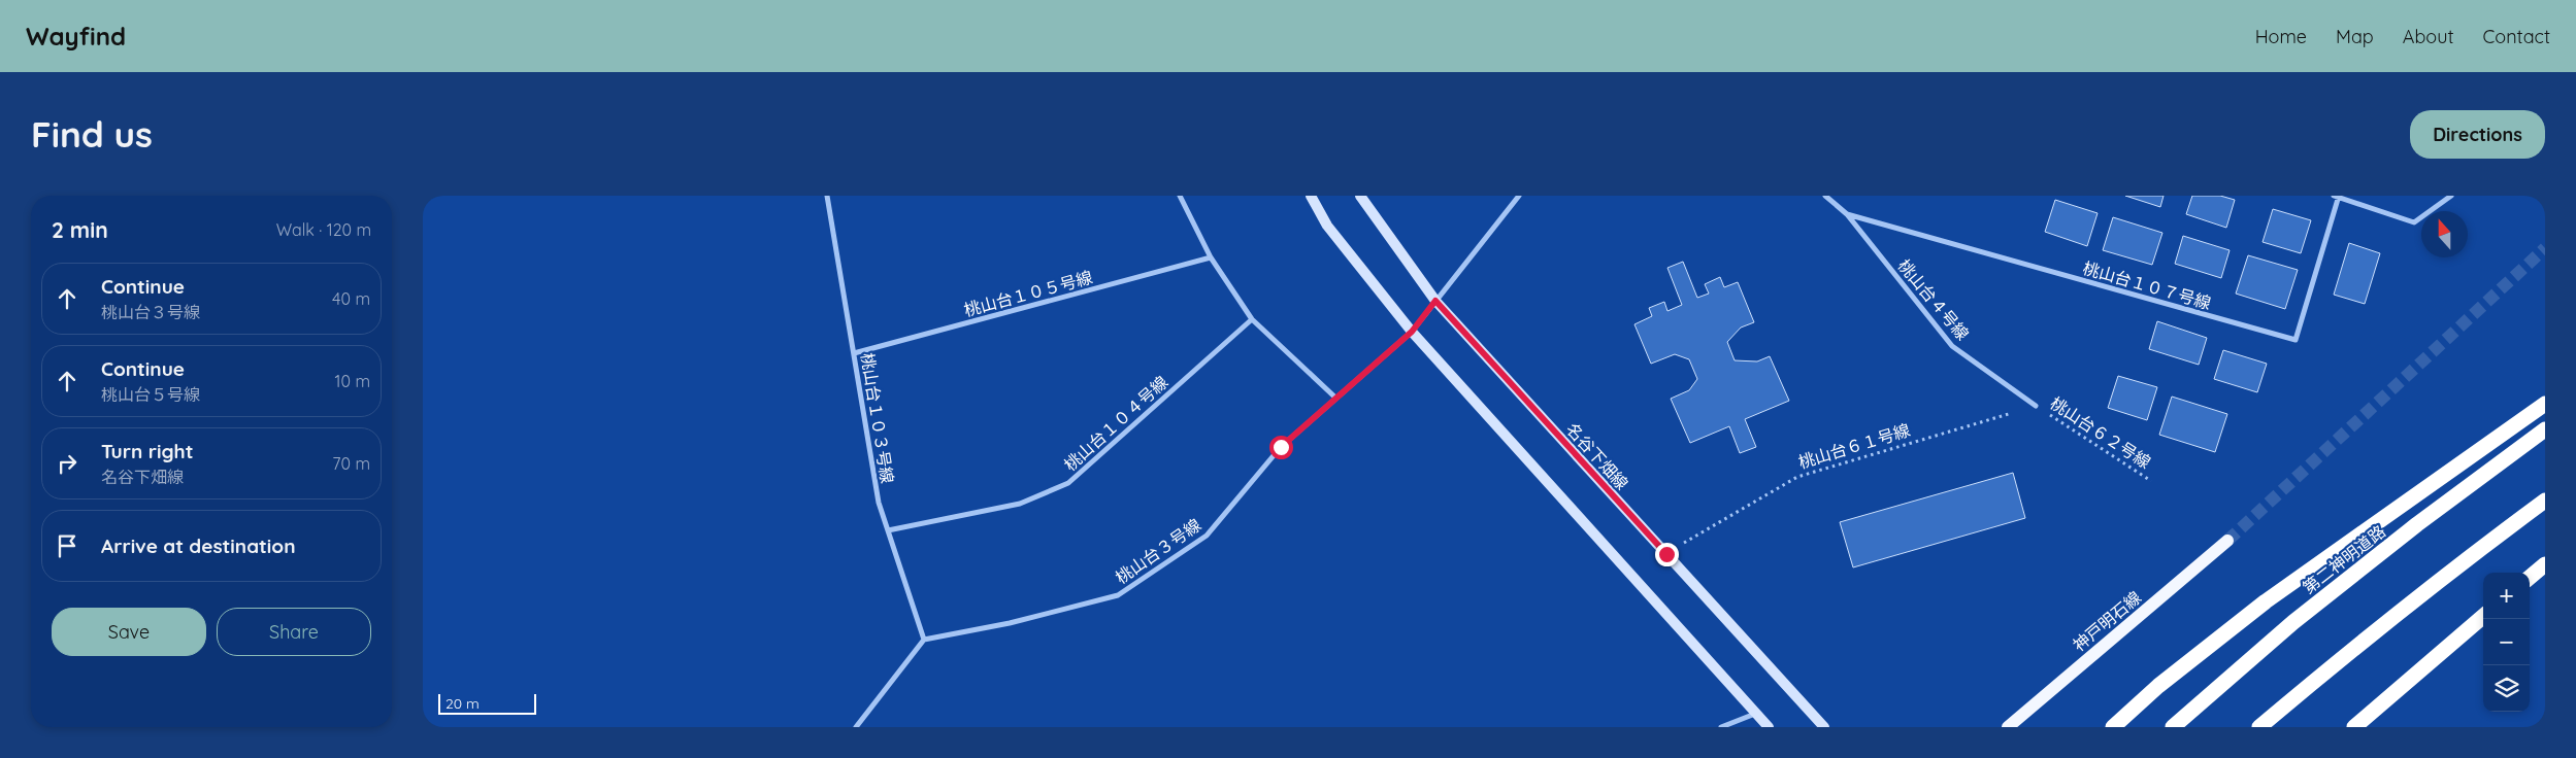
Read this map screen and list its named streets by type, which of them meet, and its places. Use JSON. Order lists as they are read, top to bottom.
{
  "streets": {
    "highway": ["第二神明道路"],
    "main road": ["神戸明石線"],
    "street": [
      "桃山台１０７号線",
      "桃山台１０５号線",
      "桃山台４号線",
      "桃山台１０３号線",
      "桃山台１０４号線",
      "名谷下畑線",
      "桃山台３号線"
    ],
    "path": ["桃山台６２号線", "桃山台６１号線"]
  },
  "crossings": [
    ["桃山台１０７号線", "桃山台４号線"],
    ["桃山台１０５号線", "桃山台１０３号線"],
    ["桃山台４号線", "桃山台６２号線"],
    ["桃山台４号線", "桃山台６１号線"],
    ["桃山台１０３号線", "桃山台１０４号線"],
    ["桃山台１０３号線", "桃山台３号線"],
    ["桃山台６２号線", "桃山台６１号線"],
    ["桃山台６１号線", "名谷下畑線"],
    ["名谷下畑線", "桃山台３号線"]
  ],
  "scale_bar": "20 m",
  "north": "top",
  "page": {
    "header": "Wayfind",
    "nav": [
      "Home",
      "Map",
      "About",
      "Contact"
    ],
    "buttons": [
      "Directions",
      ["Save", "Share"]
    ],
    "title": "Find us",
    "heading": ["2 min", "Walk · 120 m"],
    "list": [
      ["Continue", "桃山台３号線", "40 m"],
      ["Continue", "桃山台５号線", "10 m"],
      ["Turn right", "名谷下畑線", "70 m"],
      "Arrive at destination"
    ],
    "map_buttons": ["+", "−"],
    "scale": "20 m"
  }
}
